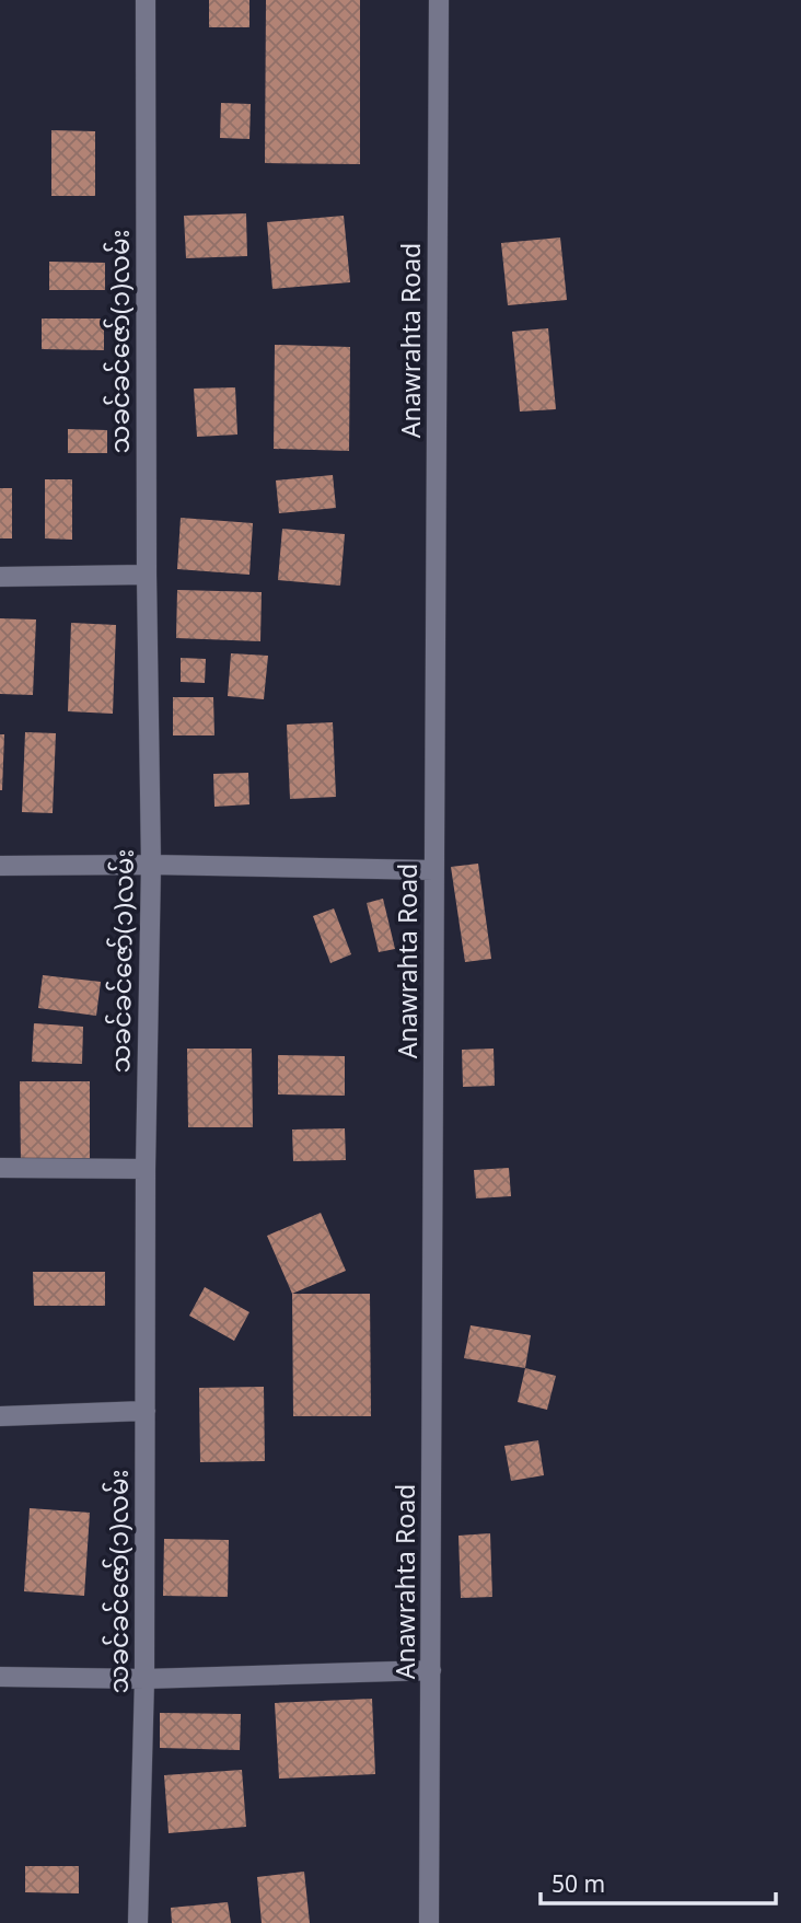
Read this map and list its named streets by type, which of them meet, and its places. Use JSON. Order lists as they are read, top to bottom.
{
  "streets": {
    "street": ["Anawrahta Road", "သခင်ခင်ဇော်(၁)လမ်း"]
  },
  "scale_bar": "50 m"
}
